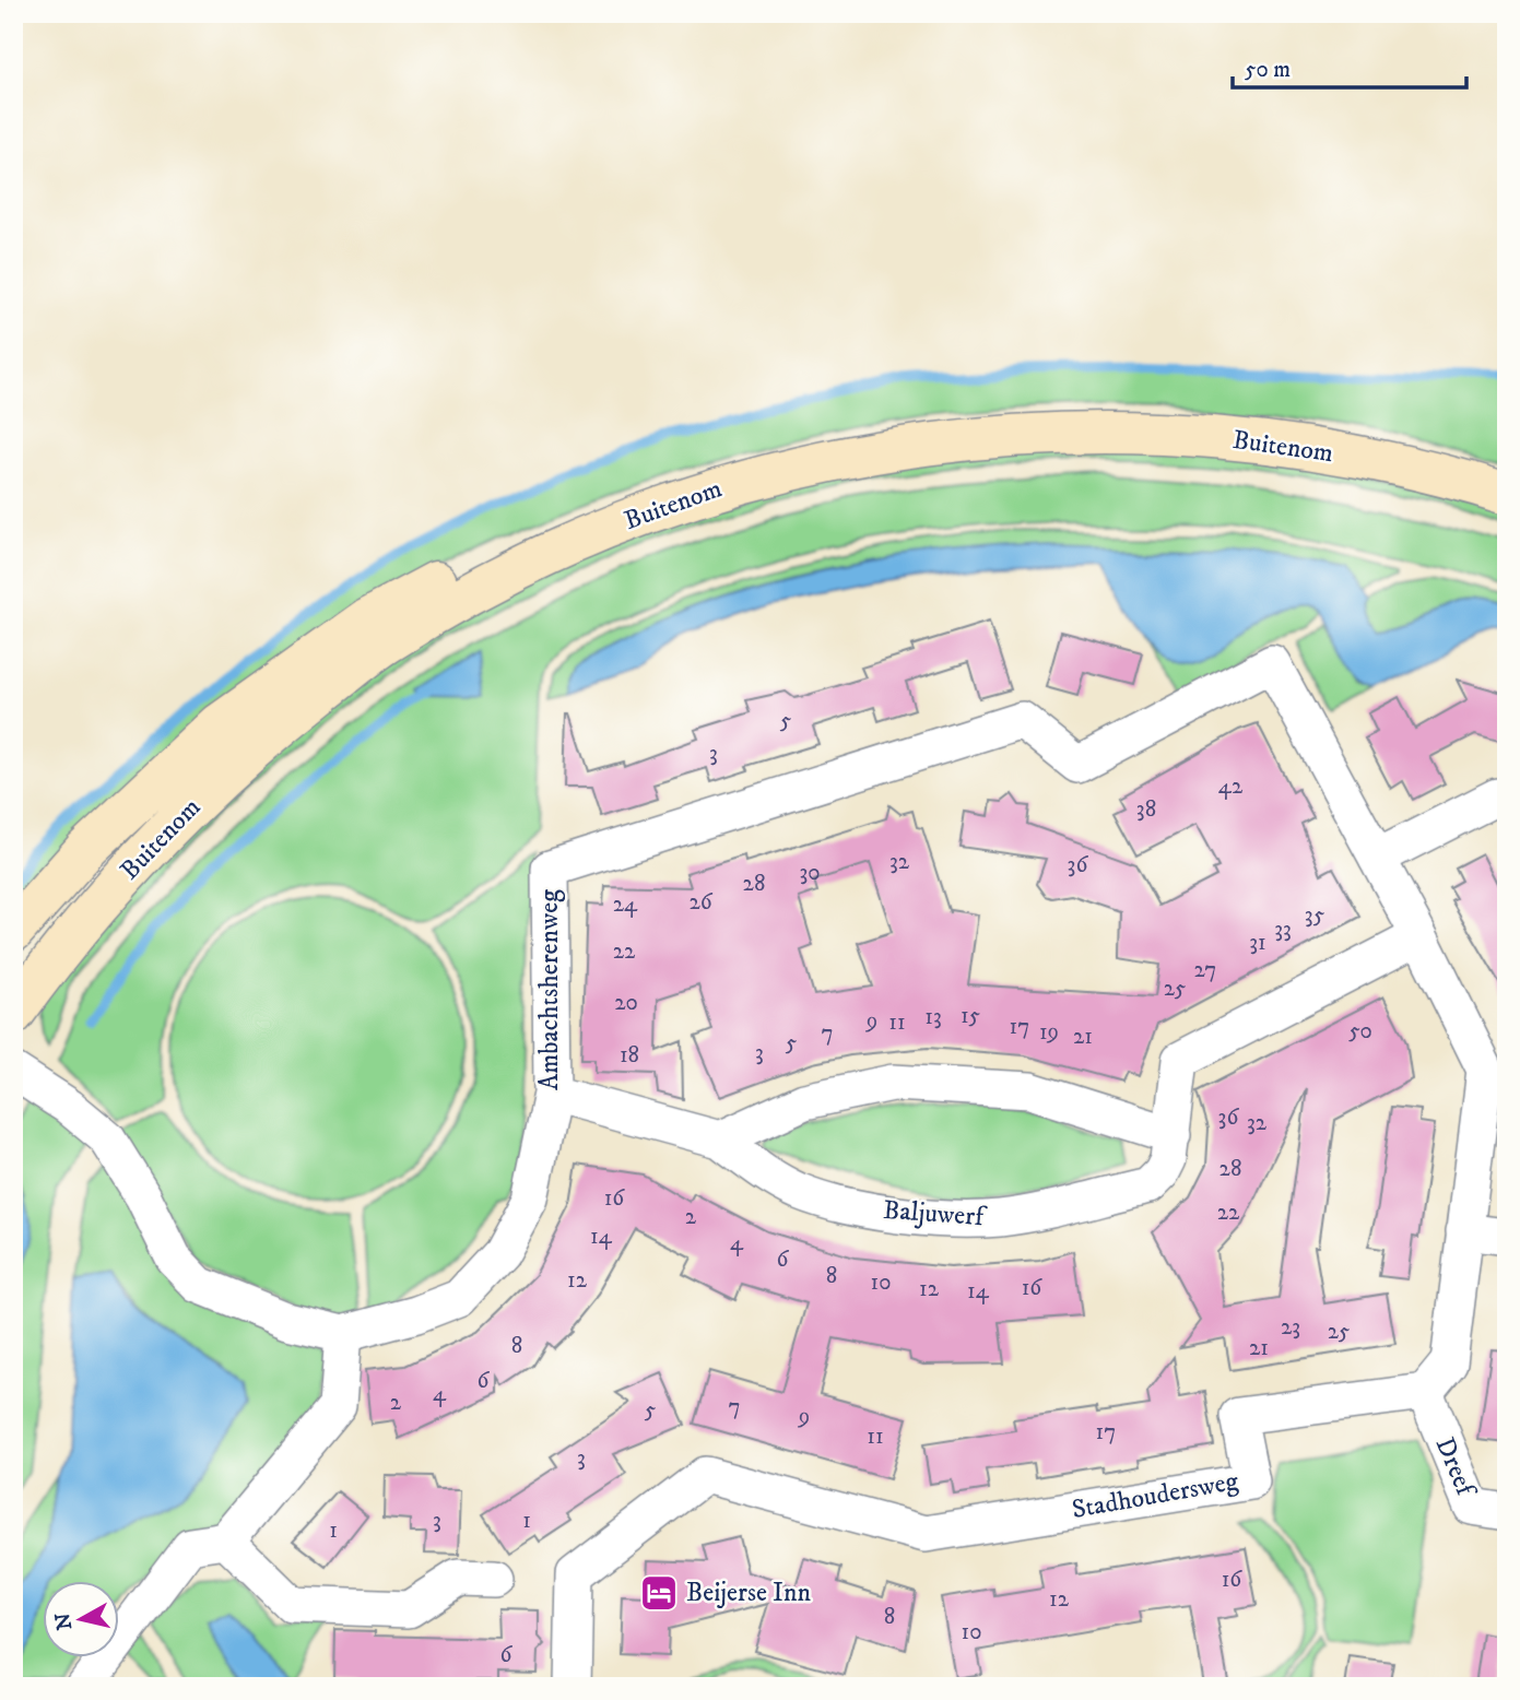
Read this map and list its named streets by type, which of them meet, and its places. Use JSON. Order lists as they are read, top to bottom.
{
  "streets": {
    "main road": ["Buitenom"],
    "street": [
      "Ambachtsherenweg",
      "Baljuwerf",
      "Dreef",
      "Stadhoudersweg"
    ]
  },
  "crossings": [
    ["Ambachtsherenweg", "Baljuwerf"],
    ["Dreef", "Stadhoudersweg"]
  ],
  "places": {
    "hotel": ["Beijerse Inn"]
  },
  "house_numbers": [
    "5",
    "3",
    "42",
    "38",
    "32",
    "36",
    "30",
    "28",
    "26",
    "24",
    "35",
    "33",
    "31",
    "22",
    "27",
    "25",
    "20",
    "15",
    "13",
    "9",
    "11",
    "17",
    "50",
    "19",
    "7",
    "21",
    "5",
    "3",
    "18",
    "36",
    "32",
    "28",
    "16",
    "22",
    "2",
    "14",
    "4",
    "6",
    "8",
    "12",
    "10",
    "16",
    "12",
    "14",
    "23",
    "25",
    "8",
    "21",
    "6",
    "4",
    "2",
    "7",
    "5",
    "9",
    "17",
    "11",
    "3",
    "3",
    "1",
    "1",
    "16",
    "12",
    "8",
    "10",
    "6"
  ],
  "scale_bar": "50 m",
  "north": "left"
}
